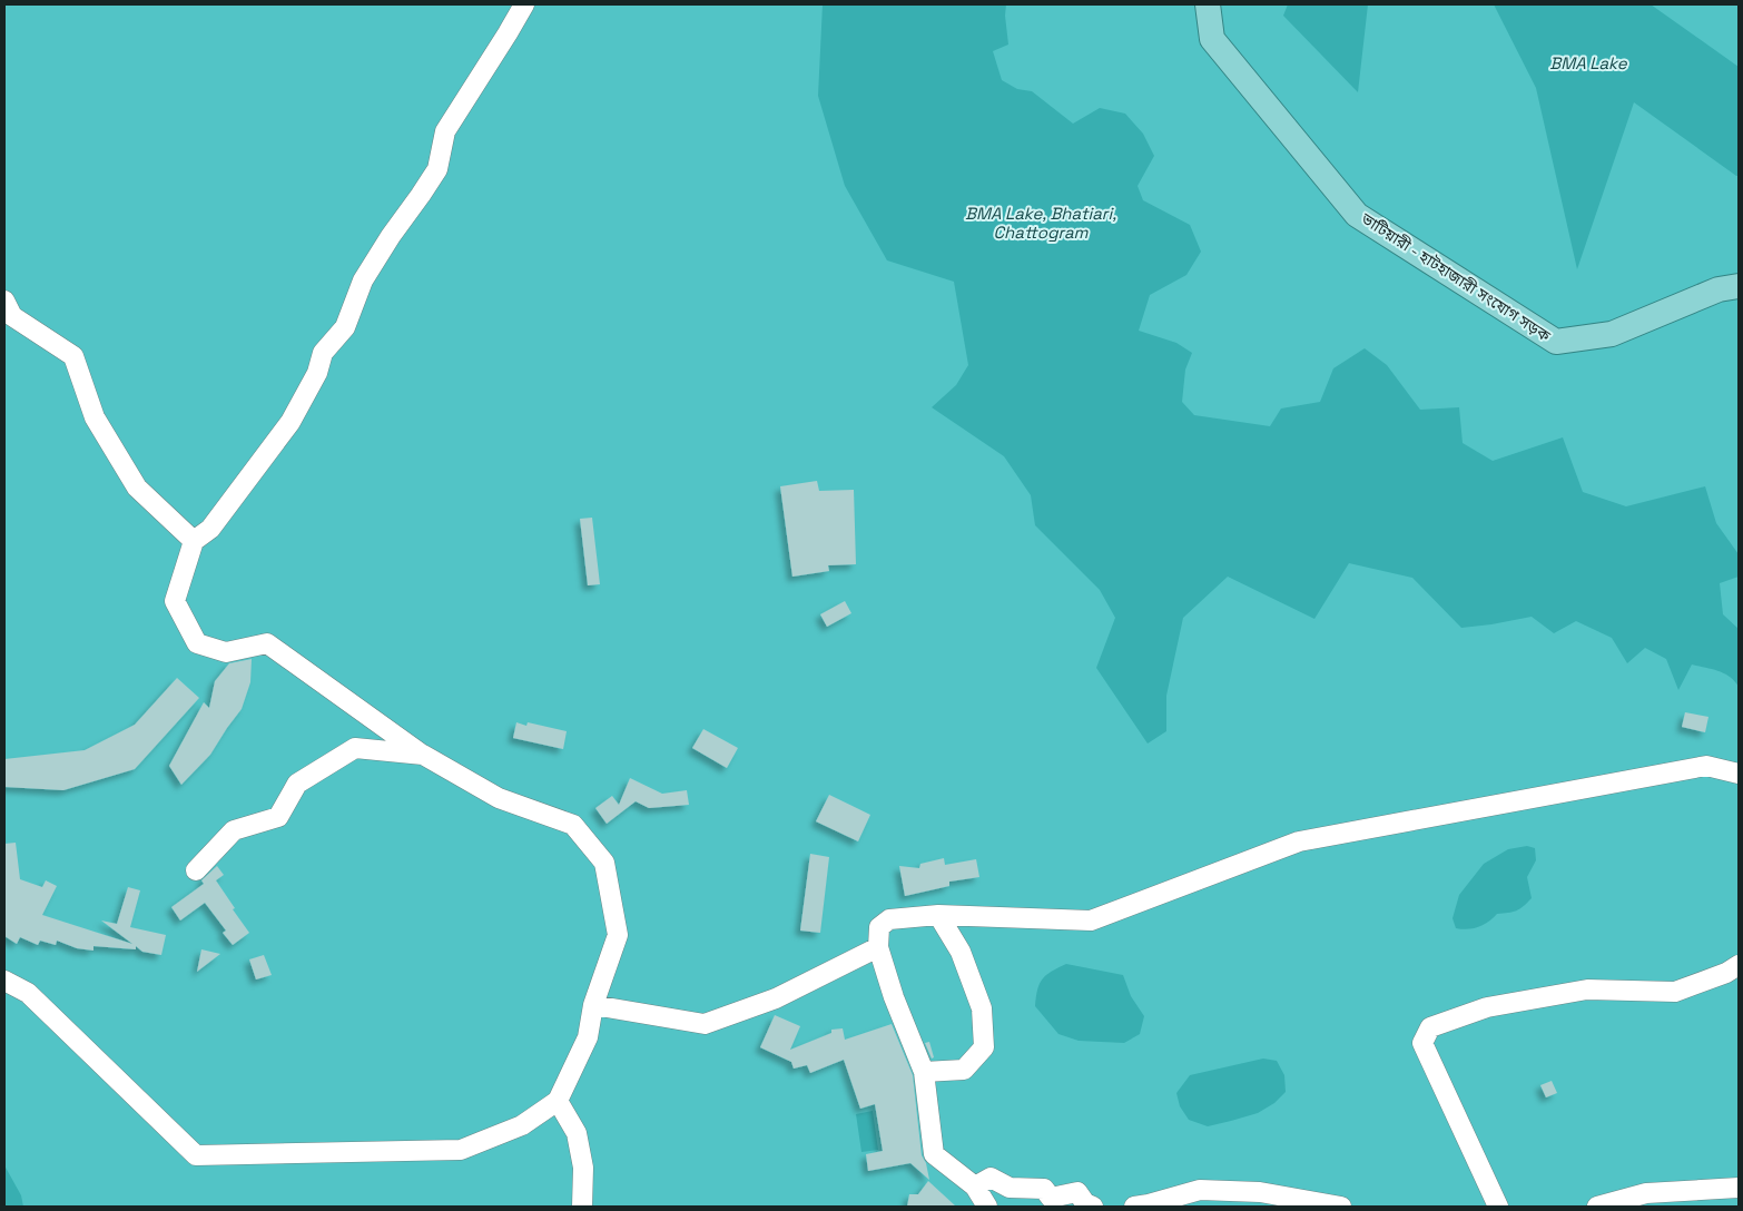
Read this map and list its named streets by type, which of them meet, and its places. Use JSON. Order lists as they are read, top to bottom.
{
  "streets": {
    "main road": ["ভাটিয়ারী - হাটহাজারী সংযোগ সড়ক"]
  },
  "water": ["BMA Lake", "BMA Lake, Bhatiari, Chattogram"]
}
